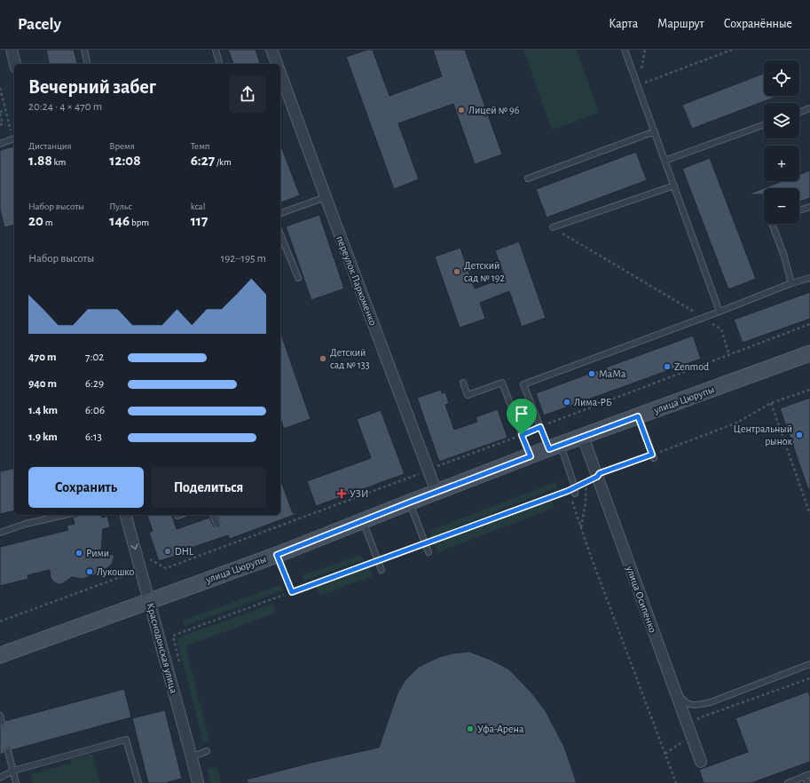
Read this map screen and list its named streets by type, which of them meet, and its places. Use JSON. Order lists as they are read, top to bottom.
{
  "streets": {
    "main road": ["улица Цюрупы"],
    "street": ["переулок Пархоменко", "улица Осипенко", "Краснодонская улица"]
  },
  "crossings": [
    ["переулок Пархоменко", "улица Цюрупы"],
    ["улица Цюрупы", "улица Осипенко"],
    ["улица Цюрупы", "Краснодонская улица"]
  ],
  "places": {
    "other": [
      "Лицей № 96",
      "Детский сад № 192",
      "Детский сад № 133",
      "Zenmod",
      "МаМа",
      "Лима-РБ",
      "Центральный рынок",
      "DHL",
      "Рими",
      "Лукошко",
      "Уфа-Арена"
    ],
    "health": ["УЗИ"]
  },
  "page": {
    "header": "Pacely",
    "nav": ["Карта", "Маршрут", "Сохранённые"],
    "map_buttons": ["+", "−"],
    "heading": ["Вечерний забег", "20:24 · 4 × 470 m"],
    "stats": [
      ["Дистанция", "1.88 km"],
      ["Время", "12:08"],
      ["Темп", "6:27 /km"],
      ["Набор высоты", "20 m"],
      ["Пульс", "146 bpm"],
      ["kcal", "117"]
    ],
    "chart": ["Набор высоты", "192–195 m"],
    "list": [
      {
        "name": "470 m",
        "note": "7:02"
      },
      {
        "name": "940 m",
        "note": "6:29"
      },
      {
        "name": "1.4 km",
        "note": "6:06"
      },
      {
        "name": "1.9 km",
        "note": "6:13"
      }
    ],
    "buttons": ["Сохранить", "Поделиться"]
  }
}
